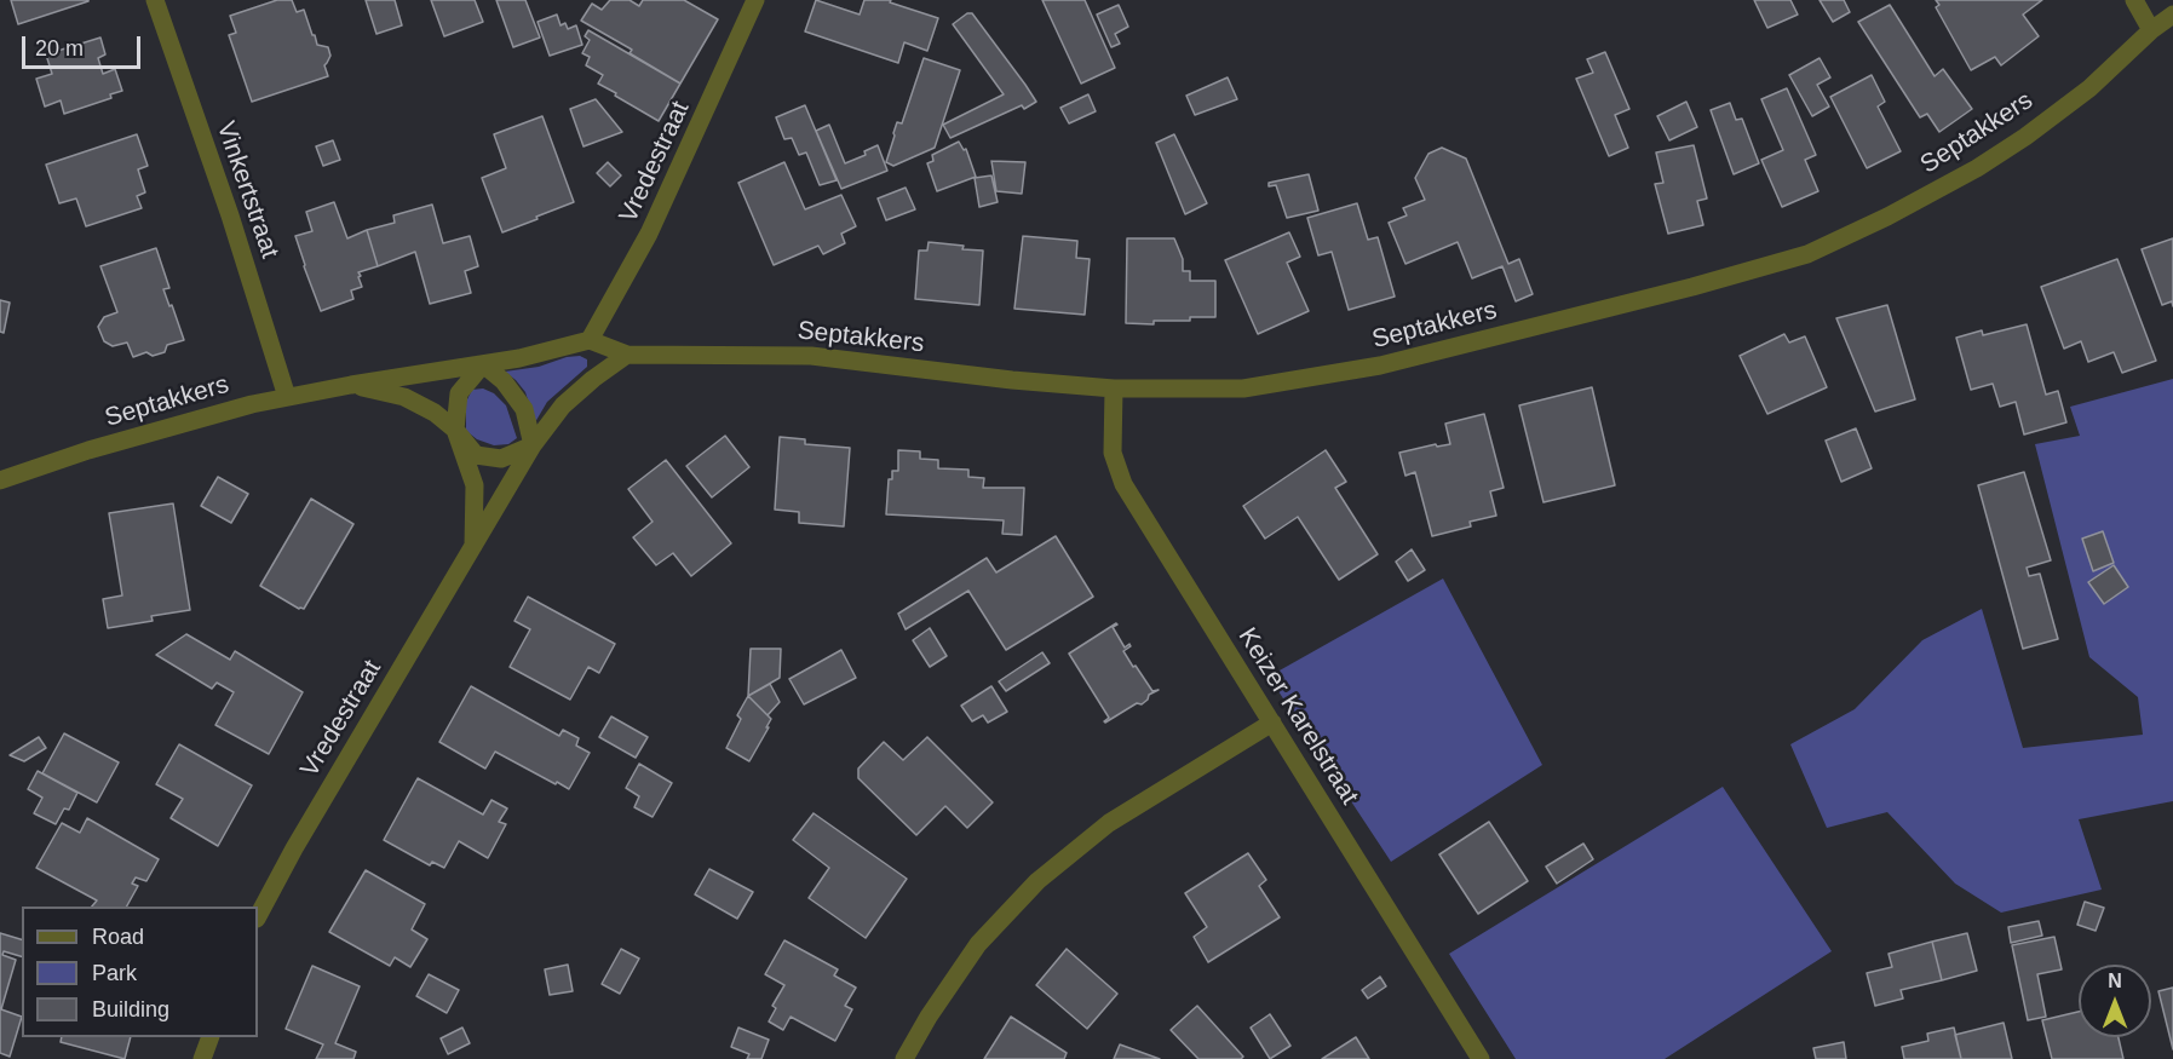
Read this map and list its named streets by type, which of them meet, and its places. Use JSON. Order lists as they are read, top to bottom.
{
  "streets": {
    "street": [
      "Septakkers",
      "Vredestraat",
      "Vinkertstraat",
      "Keizer Karelstraat"
    ]
  },
  "crossings": [
    ["Septakkers", "Vredestraat"],
    ["Septakkers", "Vinkertstraat"],
    ["Septakkers", "Keizer Karelstraat"]
  ],
  "legend": ["Road", "Park", "Building"],
  "scale_bar": "20 m",
  "north": "top"
}
